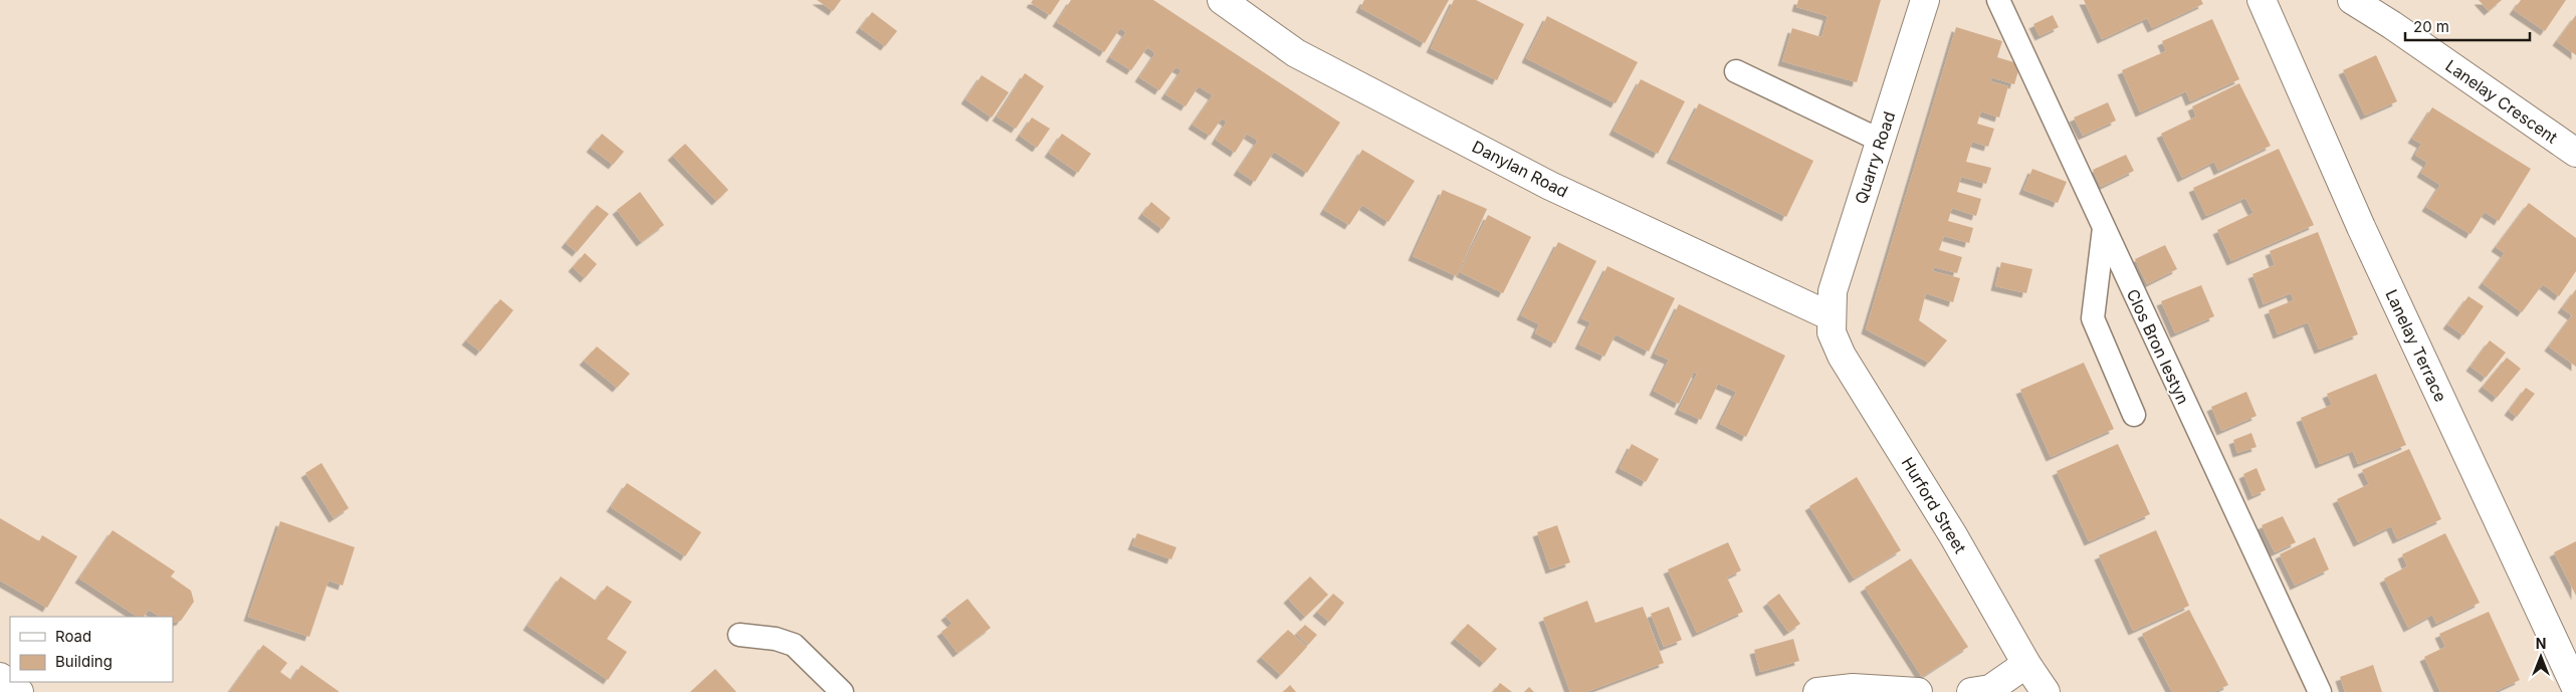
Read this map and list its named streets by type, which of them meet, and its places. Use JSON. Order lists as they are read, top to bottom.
{
  "streets": {
    "street": [
      "Lanelay Crescent",
      "Quarry Road",
      "Danylan Road",
      "Lanelay Terrace",
      "Hurford Street"
    ],
    "lane": ["Clos Bron Iestyn"]
  },
  "crossings": [
    ["Quarry Road", "Danylan Road"],
    ["Quarry Road", "Hurford Street"],
    ["Danylan Road", "Hurford Street"]
  ],
  "legend": ["Road", "Building"],
  "scale_bar": "20 m",
  "north": "top"
}
